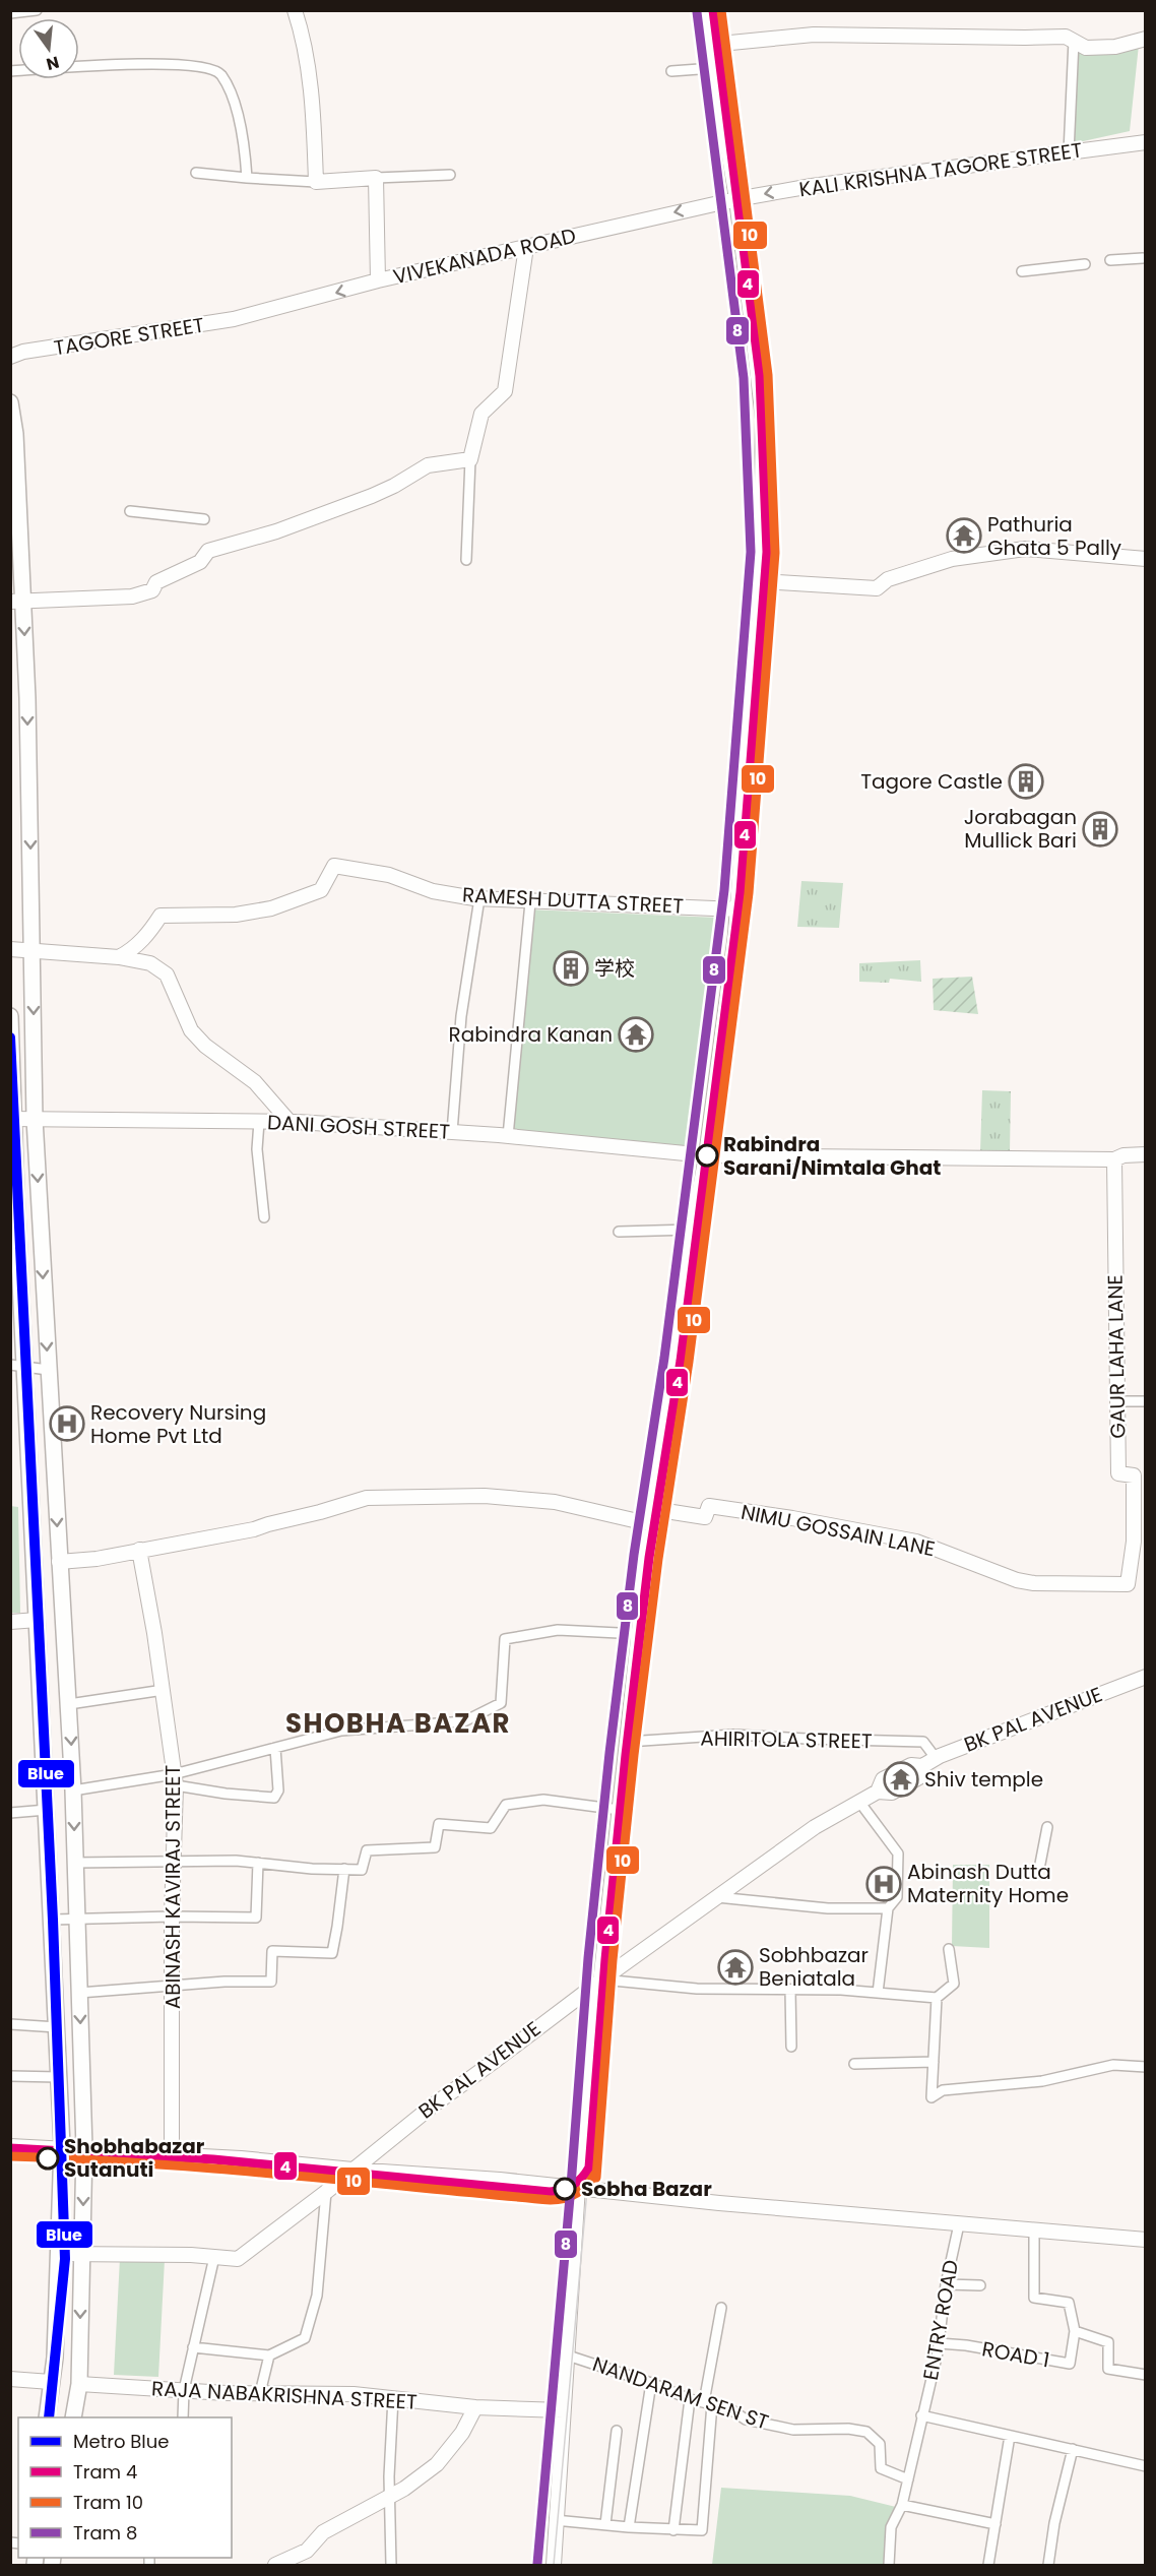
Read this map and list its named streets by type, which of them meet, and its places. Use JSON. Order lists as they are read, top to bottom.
{
  "streets": {
    "street": [
      "KALI KRISHNA TAGORE STREET",
      "VIVEKANADA ROAD",
      "TAGORE STREET",
      "RAMESH DUTTA STREET",
      "DANI GOSH STREET",
      "GAUR LAHA LANE",
      "NIMU GOSSAIN LANE",
      "BK PAL AVENUE",
      "AHIRITOLA STREET",
      "ABINASH KAVIRAJ STREET",
      "ENTRY ROAD",
      "ROAD 1",
      "NANDARAM SEN ST",
      "RAJA NABAKRISHNA STREET"
    ]
  },
  "crossings": [
    ["KALI KRISHNA TAGORE STREET", "VIVEKANADA ROAD"],
    ["VIVEKANADA ROAD", "TAGORE STREET"],
    ["DANI GOSH STREET", "GAUR LAHA LANE"],
    ["GAUR LAHA LANE", "NIMU GOSSAIN LANE"],
    ["BK PAL AVENUE", "AHIRITOLA STREET"],
    ["ENTRY ROAD", "ROAD 1"],
    ["ENTRY ROAD", "NANDARAM SEN ST"]
  ],
  "one_way": ["VIVEKANADA ROAD"],
  "districts": ["SHOBHA BAZAR"],
  "places": {
    "temple": [
      "Pathuria Ghata 5 Pally",
      "Rabindra Kanan",
      "Shiv temple",
      "Sobhbazar Beniatala"
    ],
    "building": ["Tagore Castle", "Jorabagan Mullick Bari", "学校"],
    "other": ["Rabindra Sarani/Nimtala Ghat", "Shobhabazar Sutanuti", "Sobha Bazar"],
    "hospital": ["Recovery Nursing Home Pvt Ltd", "Abinash Dutta Maternity Home"]
  },
  "lines": [
    "tram line 4",
    "tram line 10",
    "tram line 8",
    "metro line Blue"
  ],
  "legend": [
    "Metro Blue",
    "Tram 4",
    "Tram 10",
    "Tram 8"
  ],
  "north": "bottom"
}
